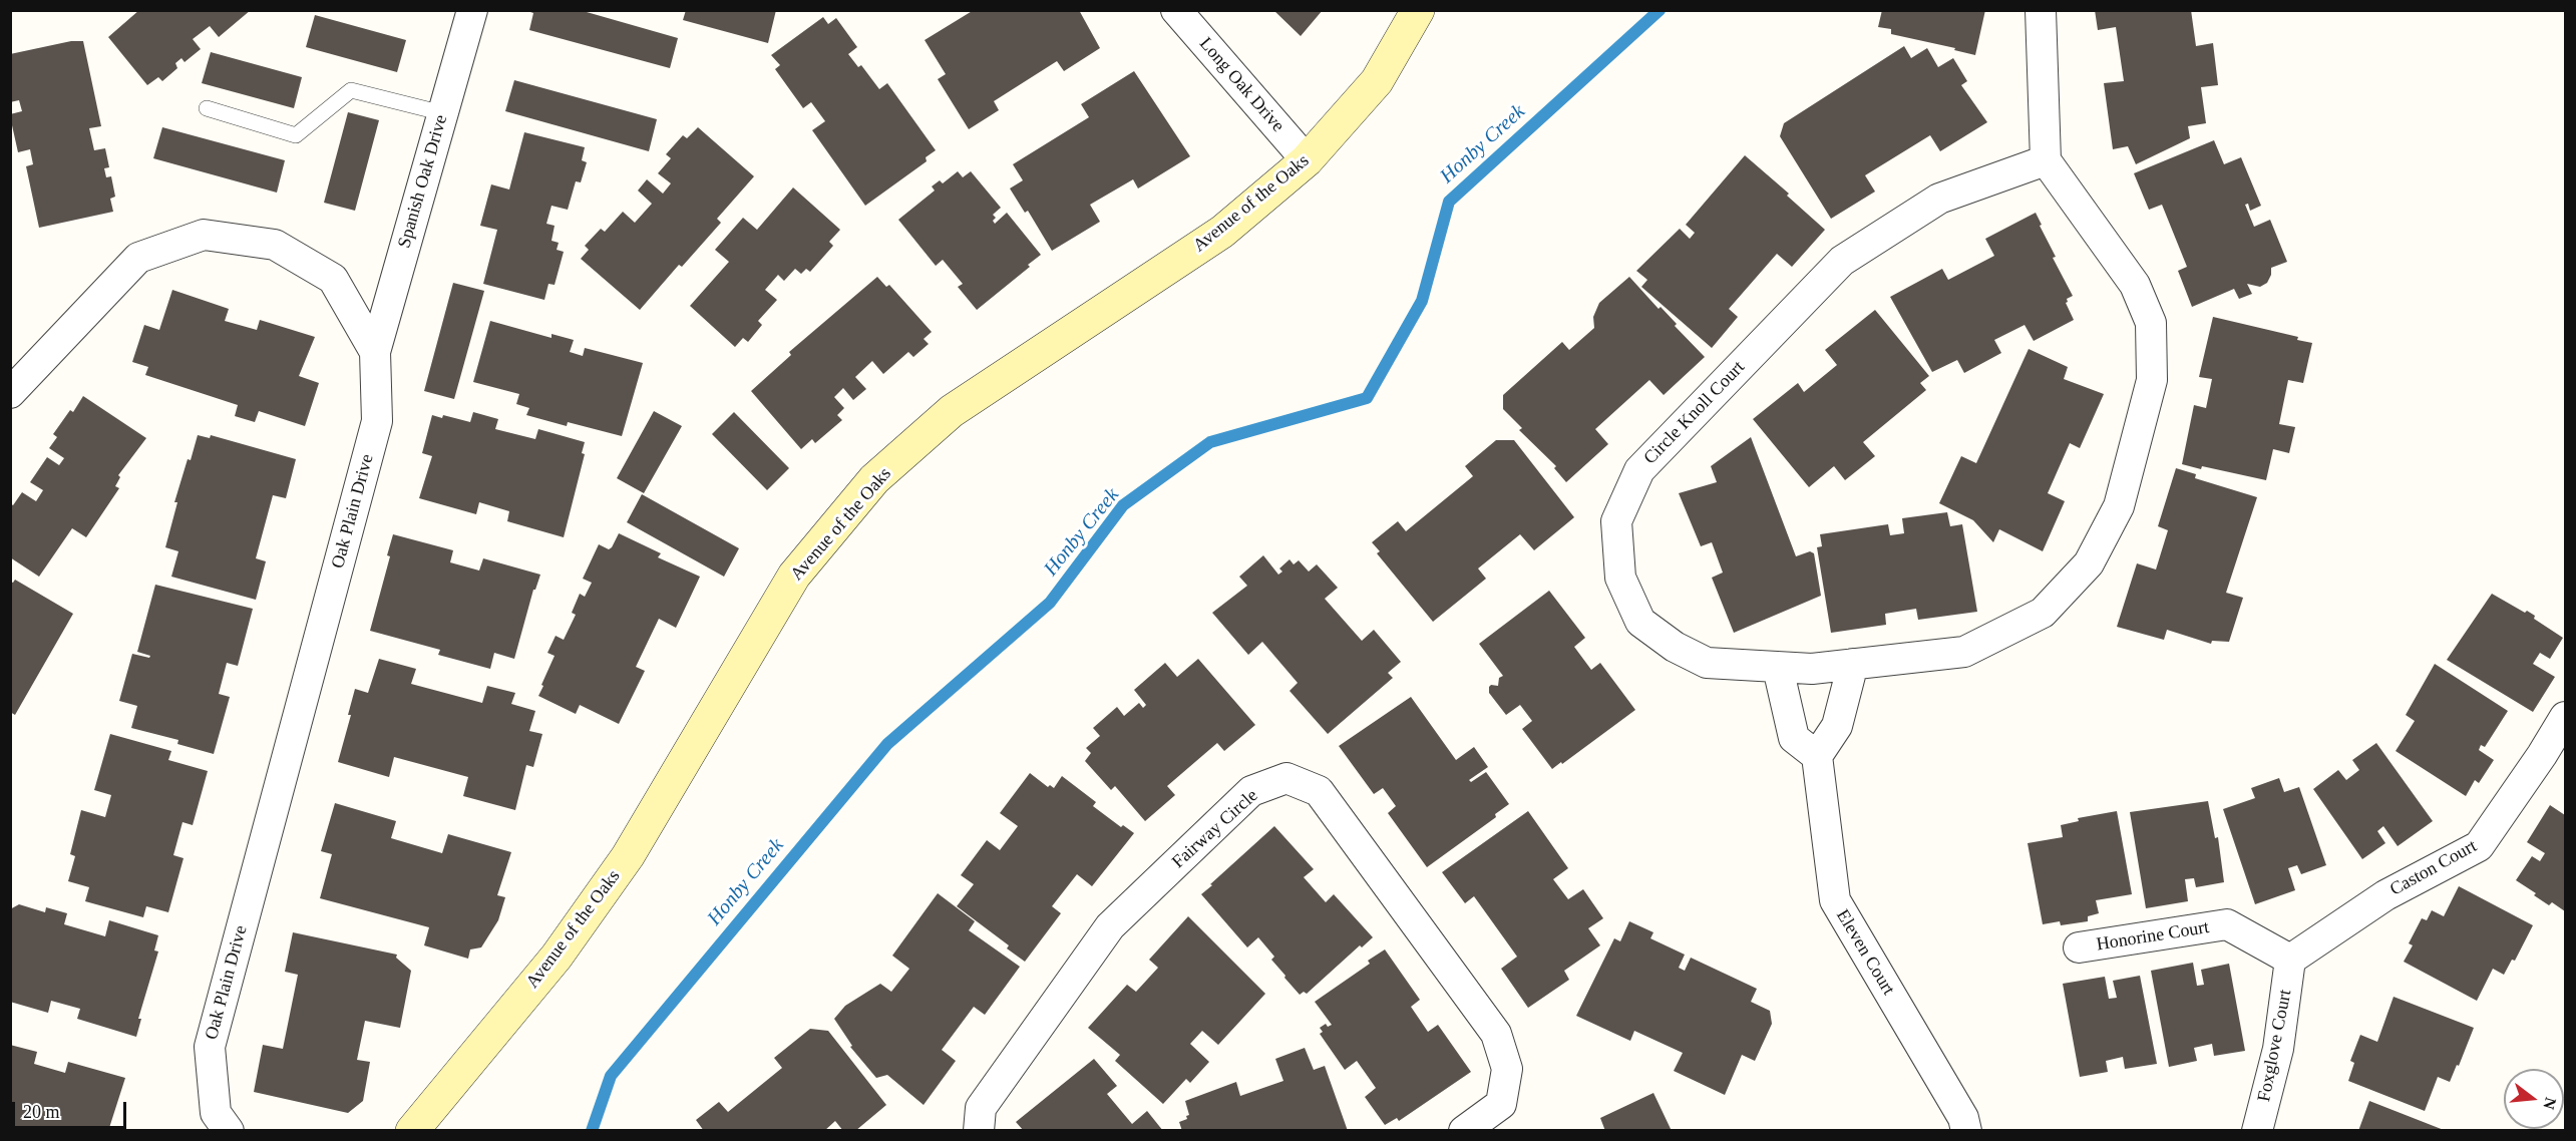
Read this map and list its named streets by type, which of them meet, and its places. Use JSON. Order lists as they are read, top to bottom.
{
  "streets": {
    "street": [
      "Long Oak Drive",
      "Spanish Oak Drive",
      "Avenue of the Oaks",
      "Circle Knoll Court",
      "Oak Plain Drive",
      "Fairway Circle",
      "Caston Court",
      "Honorine Court",
      "Eleven Court",
      "Foxglove Court"
    ]
  },
  "crossings": [
    ["Long Oak Drive", "Avenue of the Oaks"],
    ["Spanish Oak Drive", "Oak Plain Drive"],
    ["Caston Court", "Honorine Court"],
    ["Caston Court", "Foxglove Court"],
    ["Honorine Court", "Foxglove Court"]
  ],
  "water": ["Honby Creek"],
  "scale_bar": "20 m",
  "north": "right"
}
